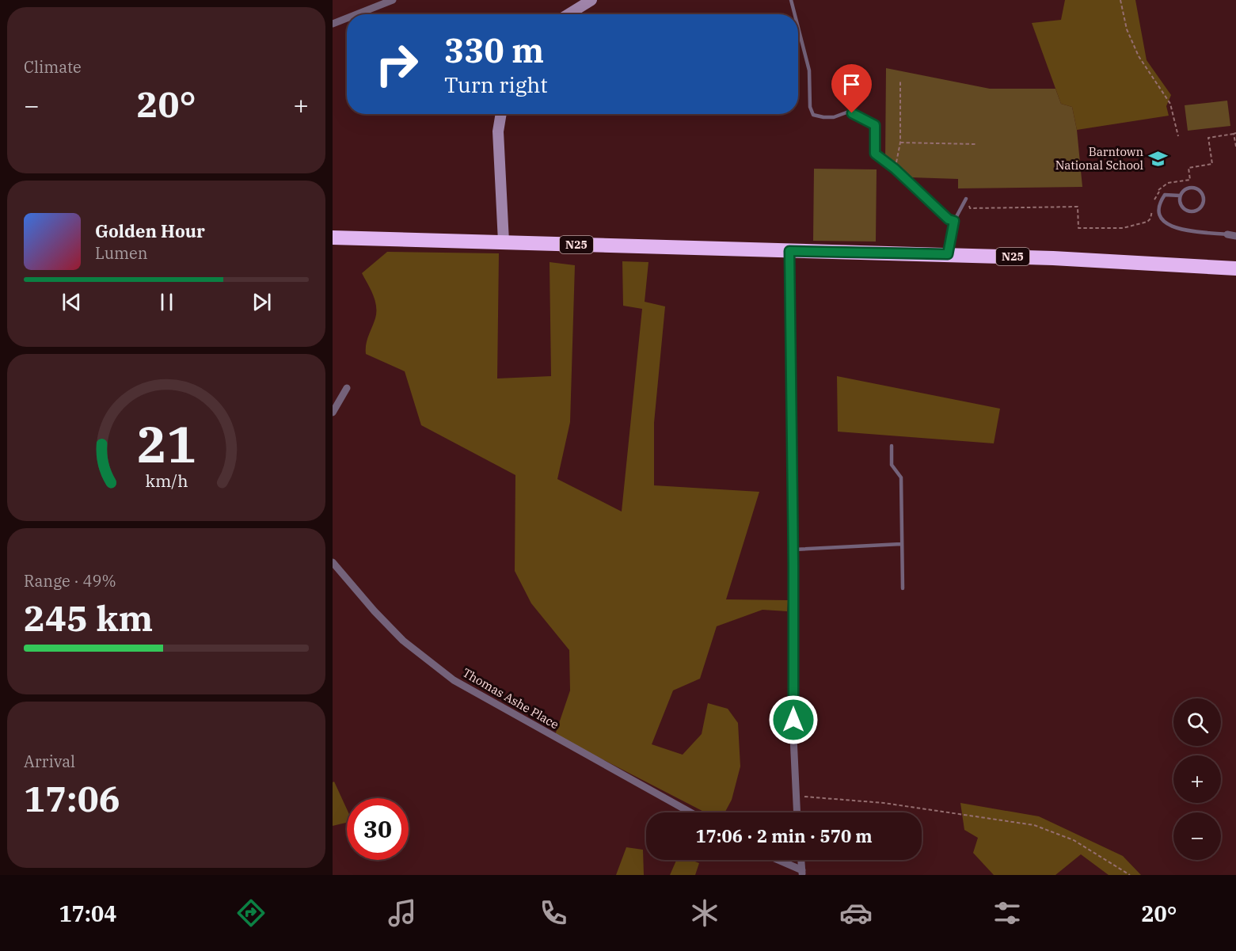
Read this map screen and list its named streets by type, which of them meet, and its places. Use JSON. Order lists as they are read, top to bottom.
{
  "streets": {
    "highway": ["N25"],
    "street": ["Thomas Ashe Place"]
  },
  "places": {
    "school or university": ["Barntown National School"]
  },
  "page": {
    "tile": [
      "Climate",
      ["Range · 49%", "245 km"],
      ["Arrival", "17:06"]
    ],
    "turn": ["330 m", "Turn right"],
    "heat": ["−", "20°", "+"],
    "song": ["Golden Hour", "Lumen"],
    "map_buttons": ["+", "−"],
    "limit": "30",
    "trip": "17:06 · 2 min · 570 m",
    "tabs": ["17:04", "20°"],
    "gauge": ["21", "km/h"]
  }
}
